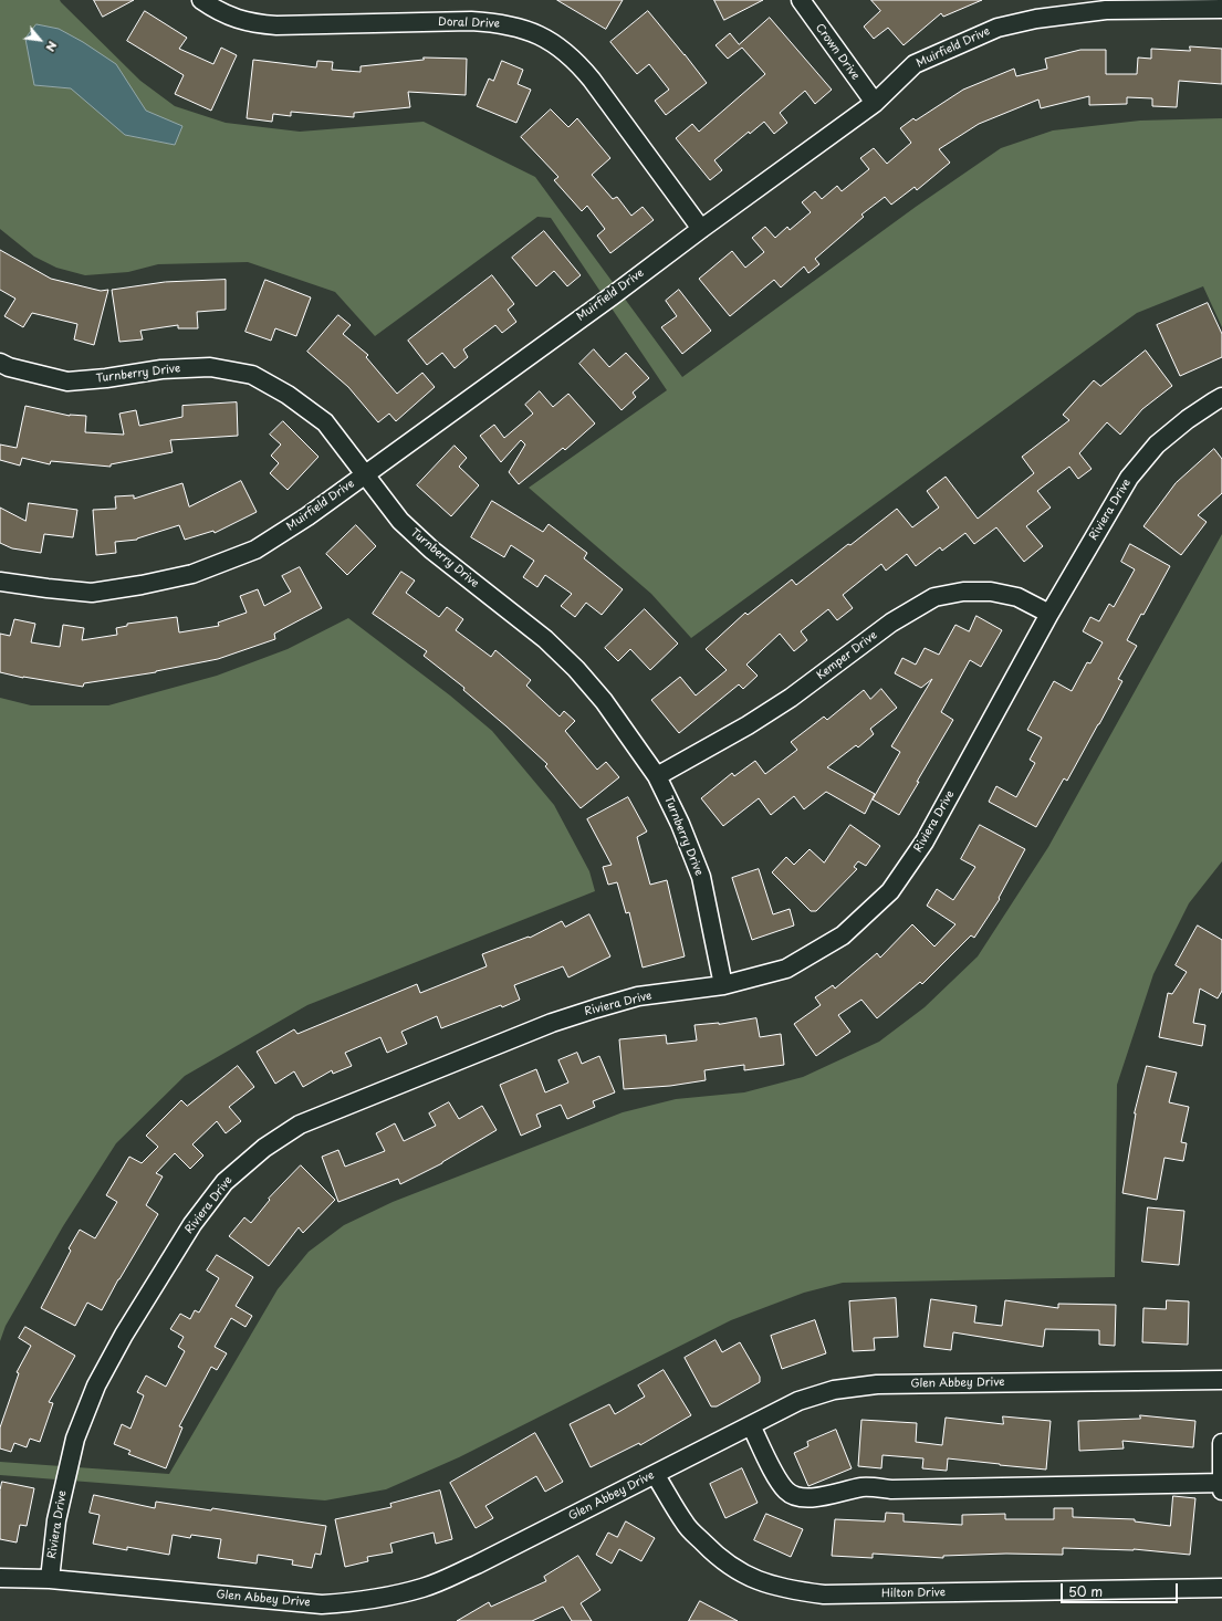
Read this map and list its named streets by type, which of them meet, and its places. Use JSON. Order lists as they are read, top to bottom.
{
  "streets": {
    "street": [
      "Doral Drive",
      "Muirfield Drive",
      "Crown Drive",
      "Turnberry Drive",
      "Riviera Drive",
      "Kemper Drive",
      "Glen Abbey Drive",
      "Hilton Drive"
    ]
  },
  "crossings": [
    ["Doral Drive", "Muirfield Drive"],
    ["Muirfield Drive", "Crown Drive"],
    ["Muirfield Drive", "Turnberry Drive"],
    ["Turnberry Drive", "Riviera Drive"],
    ["Turnberry Drive", "Kemper Drive"],
    ["Riviera Drive", "Kemper Drive"],
    ["Riviera Drive", "Glen Abbey Drive"],
    ["Glen Abbey Drive", "Hilton Drive"]
  ],
  "scale_bar": "50 m",
  "north": "bottom right"
}
